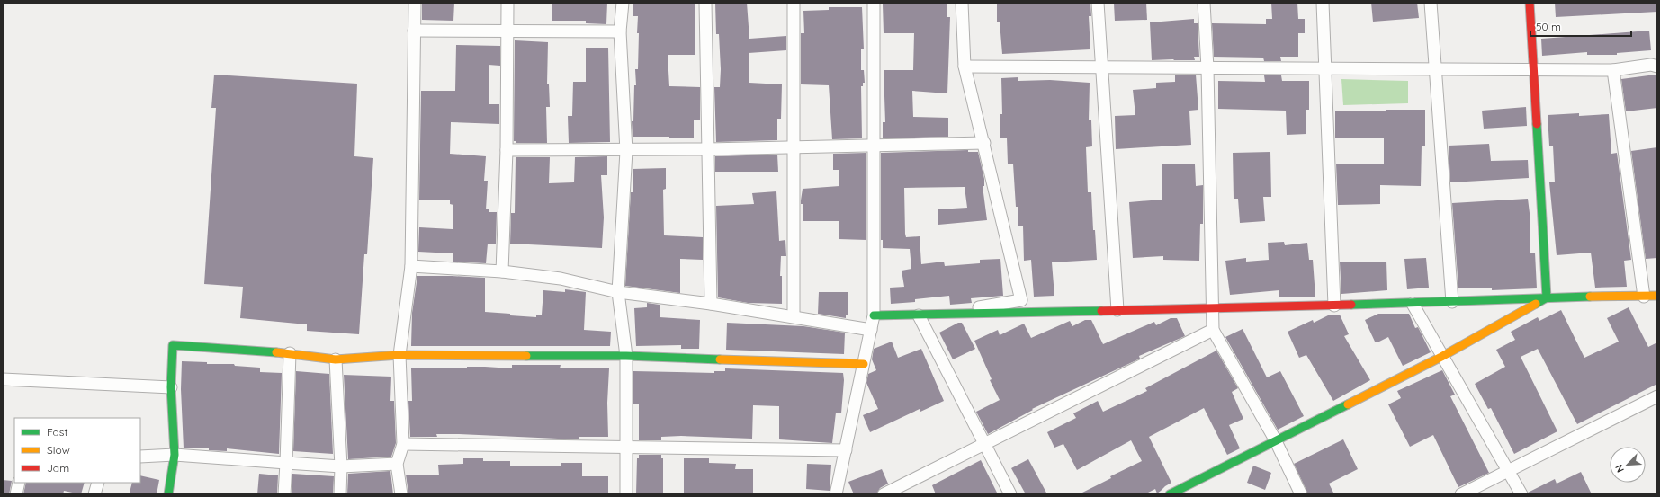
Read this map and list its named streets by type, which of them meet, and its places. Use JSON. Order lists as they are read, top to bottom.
{
  "legend": ["Fast", "Slow", "Jam"],
  "scale_bar": "50 m",
  "north": "bottom left"
}
